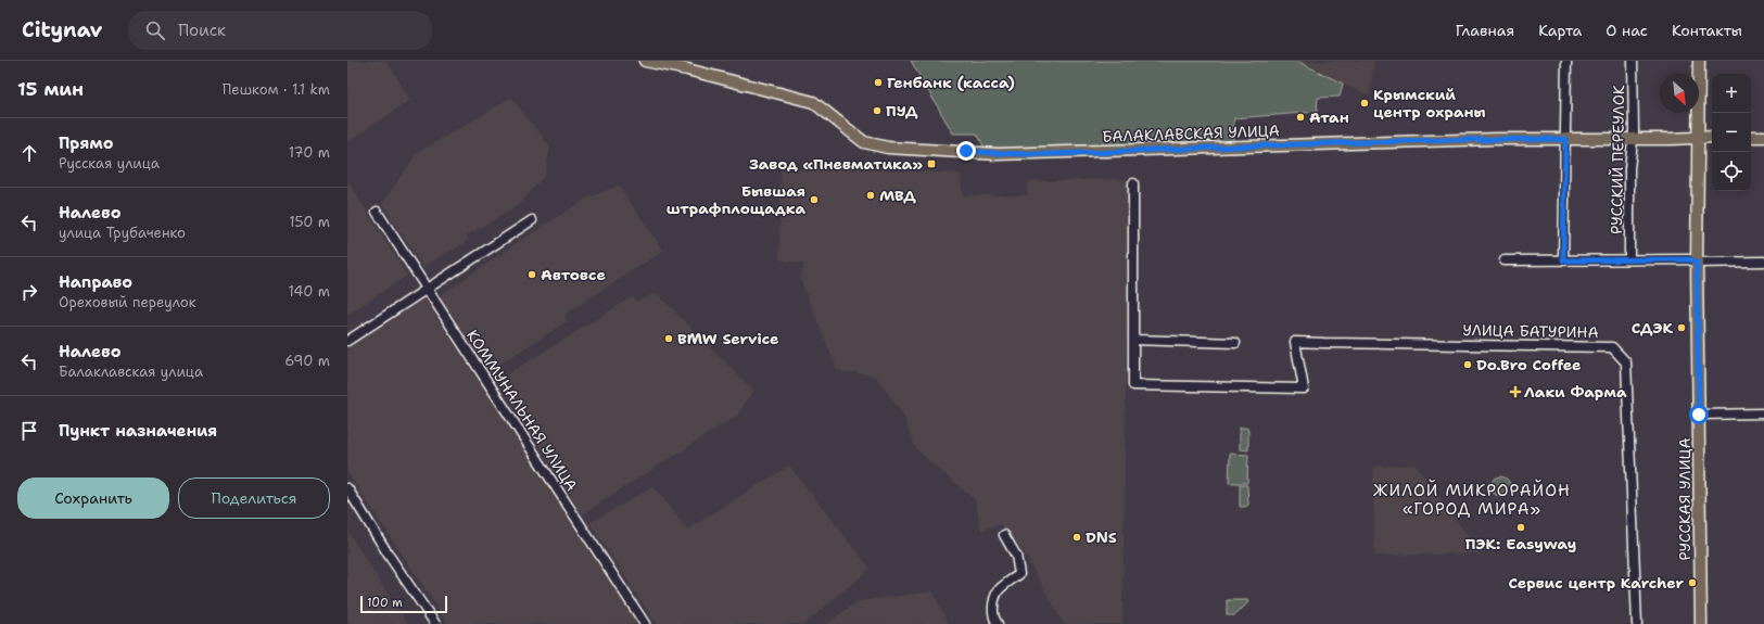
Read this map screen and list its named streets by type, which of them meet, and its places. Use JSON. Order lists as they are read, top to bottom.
{
  "streets": {
    "main road": ["БАЛАКЛАВСКАЯ УЛИЦА", "РУССКАЯ УЛИЦА"],
    "street": ["РУССКИЙ ПЕРЕУЛОК", "УЛИЦА БАТУРИНА", "КОММУНАЛЬНАЯ УЛИЦА"]
  },
  "crossings": [
    ["БАЛАКЛАВСКАЯ УЛИЦА", "РУССКИЙ ПЕРЕУЛОК"],
    ["БАЛАКЛАВСКАЯ УЛИЦА", "РУССКАЯ УЛИЦА"]
  ],
  "districts": ["ЖИЛОЙ МИКРОРАЙОН «ГОРОД МИРА»"],
  "places": {
    "other": [
      "Генбанк (касса)",
      "Крымский центр охраны",
      "ПУД",
      "Атан",
      "МВД",
      "Бывшая штрафплощадка",
      "Автовсе",
      "СДЭК",
      "BMW Service",
      "Do.Bro Coffee",
      "ПЭК: Easyway",
      "DNS",
      "Сервис центр Karcher"
    ],
    "transit": ["Завод «Пневматика»"],
    "health": ["Лаки Фарма"]
  },
  "scale_bar": "100 m",
  "north": "bottom right",
  "page": {
    "header": "Citynav",
    "search": "Поиск",
    "nav": [
      "Главная",
      "Карта",
      "О нас",
      "Контакты"
    ],
    "heading": ["15 мин", "Пешком · 1.1 km"],
    "map_buttons": ["+", "−"],
    "list": [
      ["Прямо", "Русская улица", "170 m"],
      ["Налево", "улица Трубаченко", "150 m"],
      ["Направо", "Ореховый переулок", "140 m"],
      ["Налево", "Балаклавская улица", "690 m"],
      "Пункт назначения"
    ],
    "buttons": ["Сохранить", "Поделиться"],
    "scale": "100 m"
  }
}
